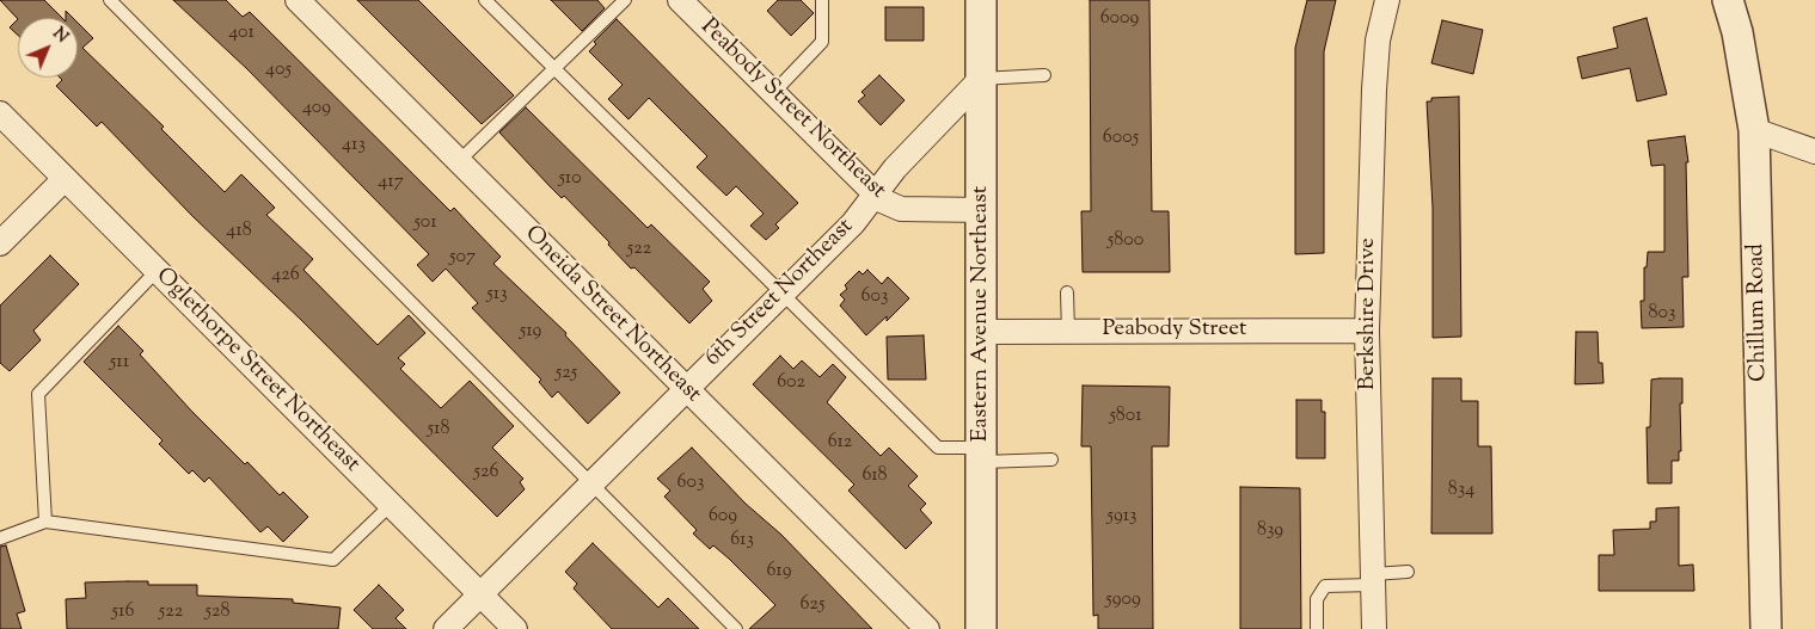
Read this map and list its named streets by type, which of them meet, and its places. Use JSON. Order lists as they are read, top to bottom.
{
  "streets": {
    "street": [
      "Peabody Street Northeast",
      "6th Street Northeast",
      "Chillum Road",
      "Eastern Avenue Northeast",
      "Berkshire Drive",
      "Oneida Street Northeast",
      "Peabody Street",
      "Oglethorpe Street Northeast"
    ]
  },
  "crossings": [
    ["Peabody Street Northeast", "6th Street Northeast"],
    ["Peabody Street Northeast", "Eastern Avenue Northeast"],
    ["6th Street Northeast", "Eastern Avenue Northeast"],
    ["6th Street Northeast", "Oneida Street Northeast"],
    ["6th Street Northeast", "Oglethorpe Street Northeast"],
    ["Eastern Avenue Northeast", "Peabody Street"],
    ["Berkshire Drive", "Peabody Street"]
  ],
  "house_numbers": [
    "6009",
    "401",
    "405",
    "409",
    "6005",
    "413",
    "510",
    "417",
    "501",
    "418",
    "5800",
    "522",
    "507",
    "426",
    "513",
    "603",
    "803",
    "519",
    "511",
    "525",
    "602",
    "5801",
    "518",
    "612",
    "526",
    "618",
    "603",
    "834",
    "609",
    "5913",
    "839",
    "613",
    "619",
    "5909",
    "625",
    "516",
    "522",
    "528"
  ],
  "north": "top right"
}
